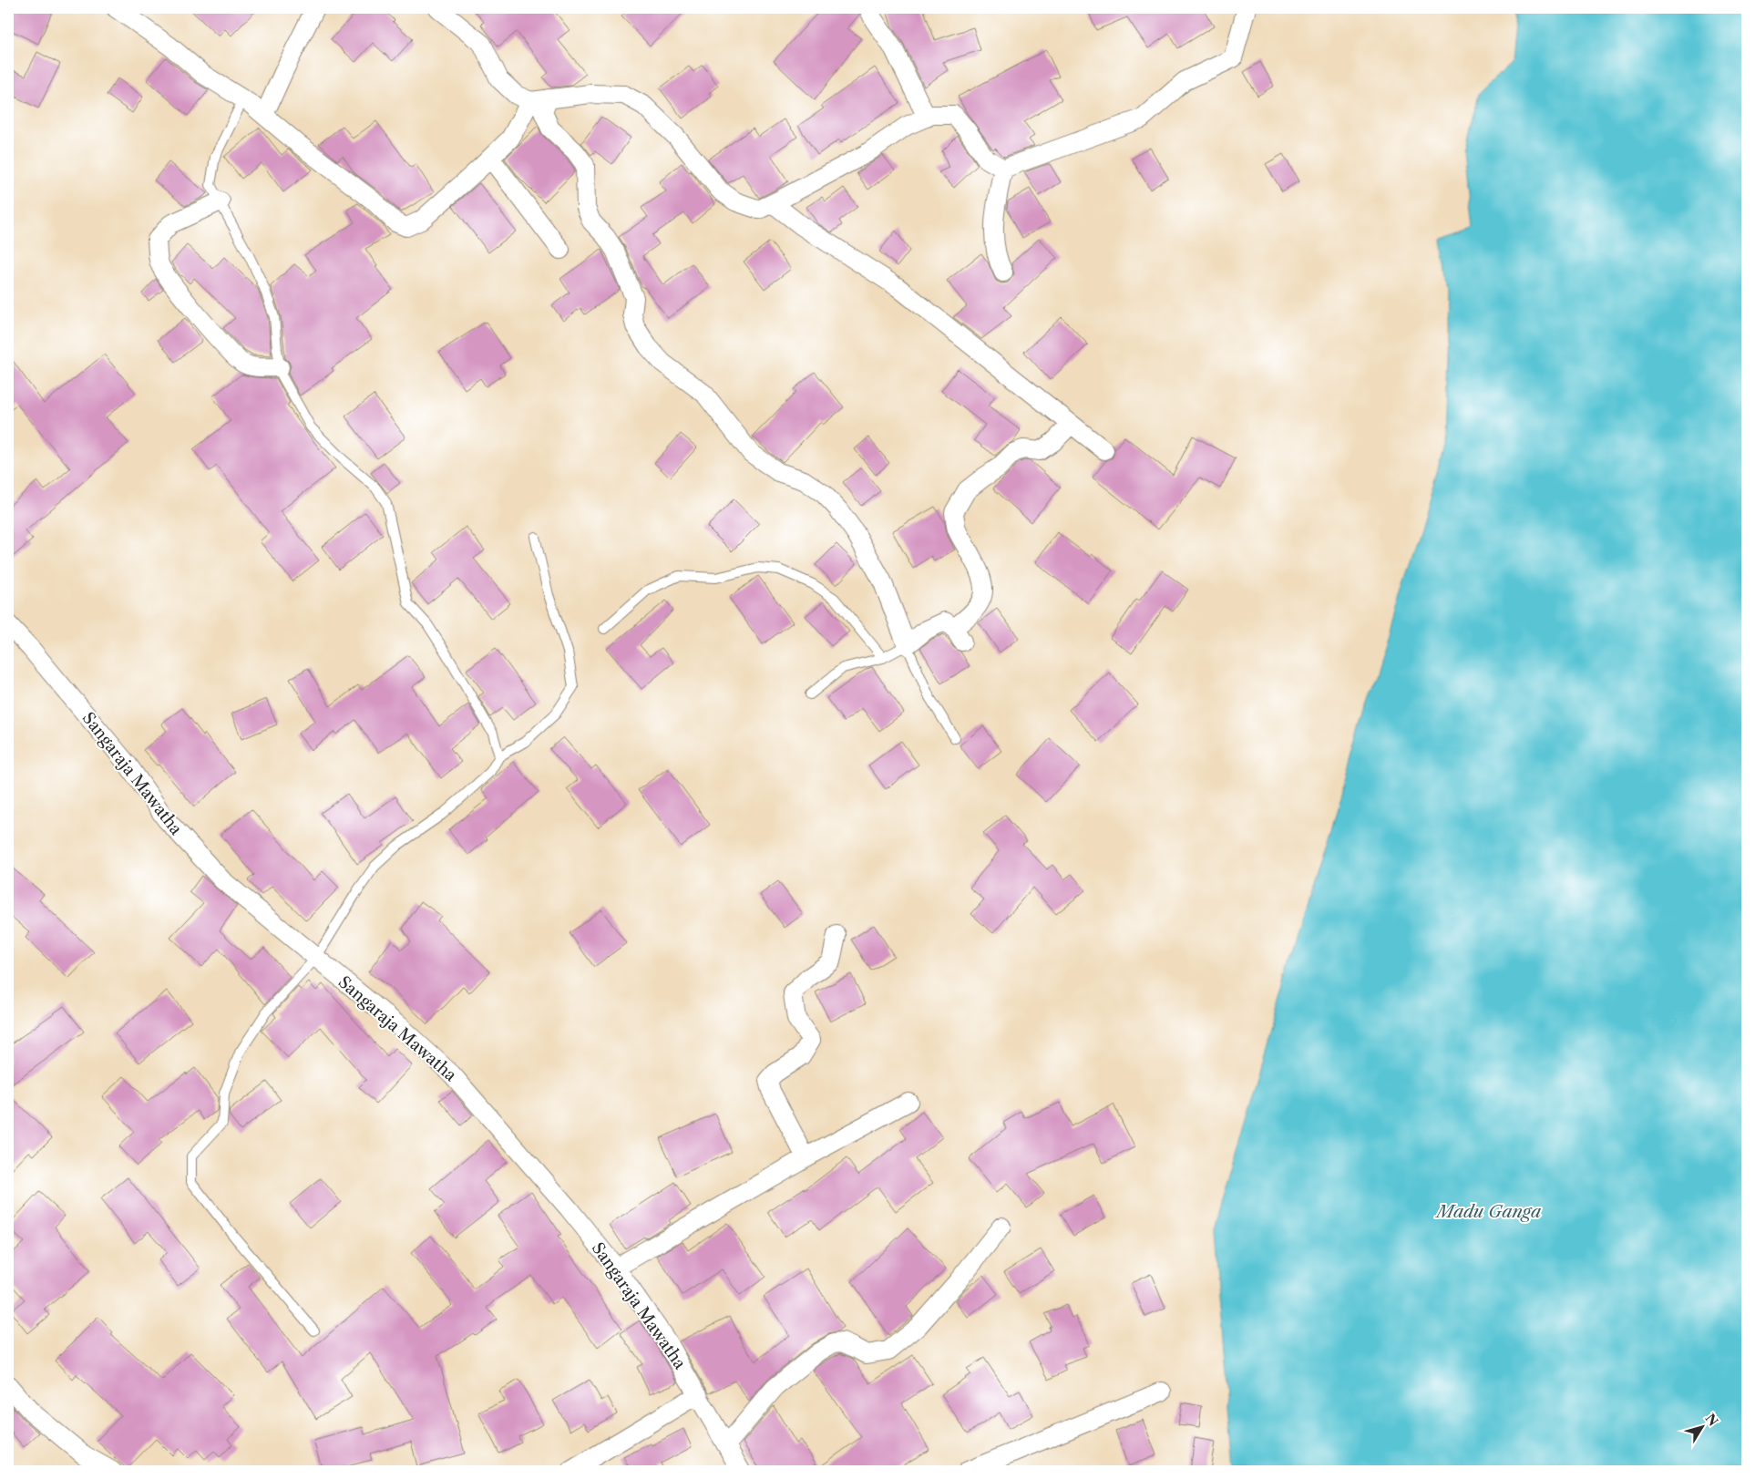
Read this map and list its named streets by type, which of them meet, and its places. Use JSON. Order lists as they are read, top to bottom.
{
  "streets": {
    "street": ["Sangaraja Mawatha"]
  },
  "water": ["Madu Ganga"],
  "north": "top right"
}
